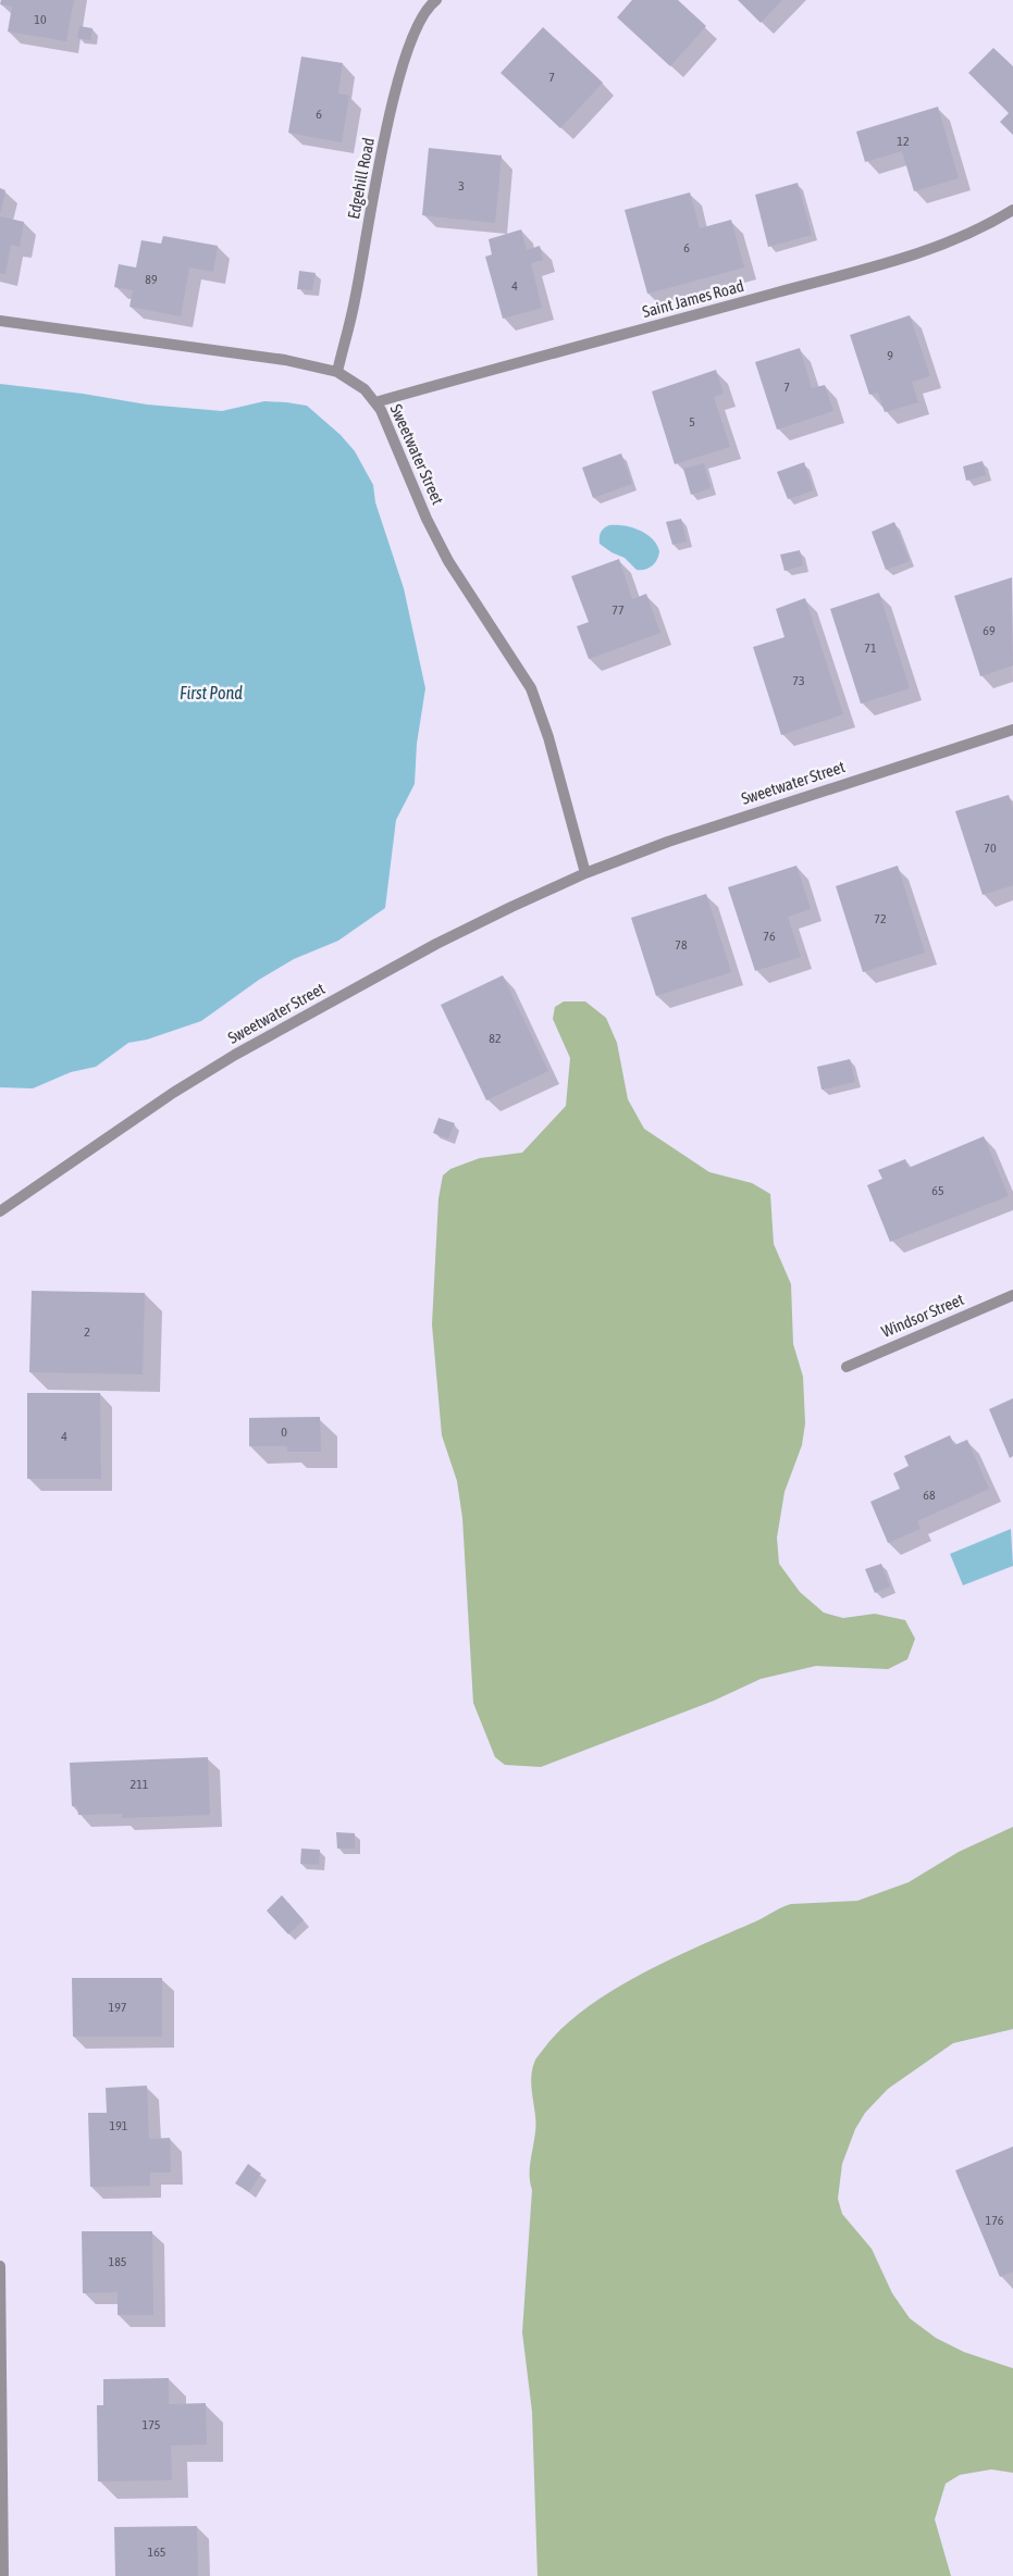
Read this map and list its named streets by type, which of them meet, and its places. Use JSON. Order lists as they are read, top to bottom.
{
  "streets": {
    "street": [
      "Edgehill Road",
      "Saint James Road",
      "Sweetwater Street",
      "Windsor Street"
    ]
  },
  "crossings": [
    ["Edgehill Road", "Sweetwater Street"],
    ["Saint James Road", "Sweetwater Street"]
  ],
  "water": ["First Pond"],
  "house_numbers": [
    "10",
    "7",
    "6",
    "12",
    "3",
    "6",
    "89",
    "4",
    "9",
    "7",
    "5",
    "77",
    "69",
    "71",
    "73",
    "70",
    "72",
    "76",
    "78",
    "82",
    "65",
    "2",
    "0",
    "4",
    "68",
    "211",
    "197",
    "191",
    "176",
    "185",
    "175",
    "165"
  ]
}
